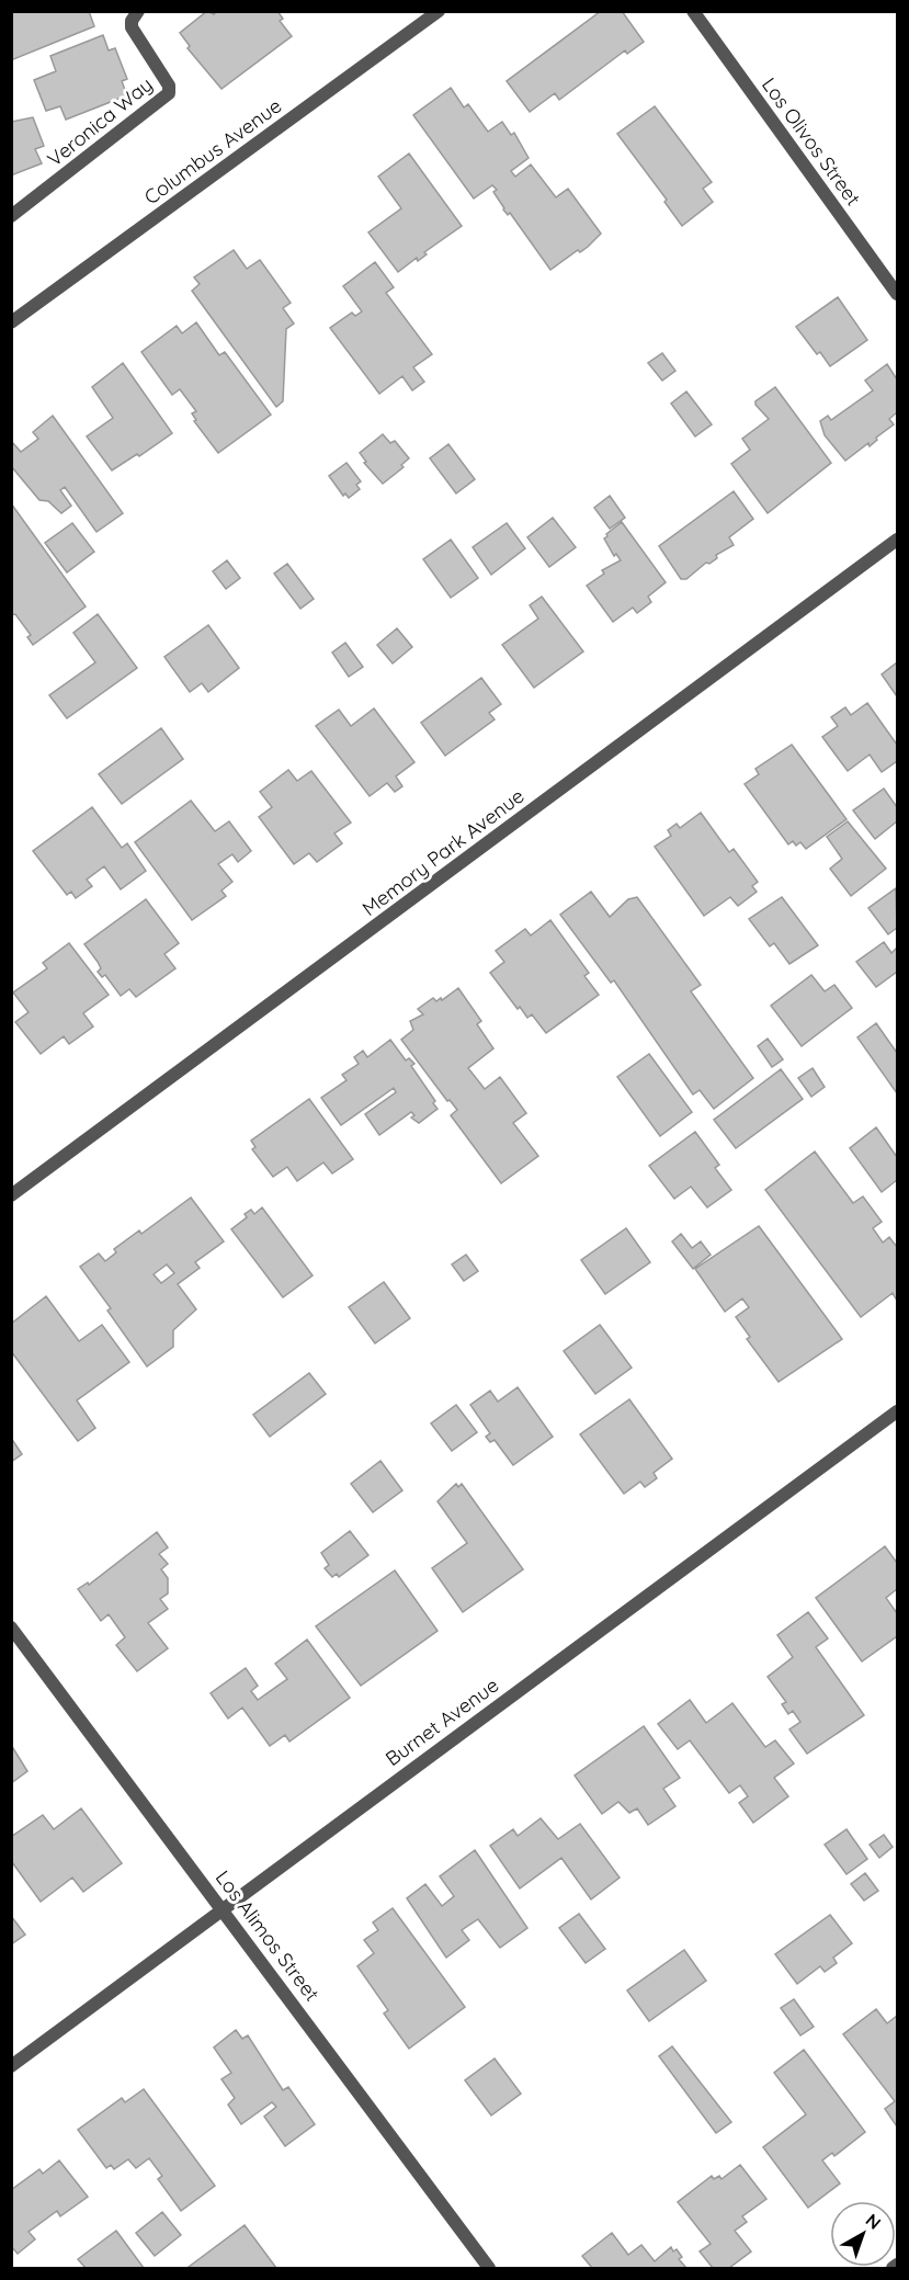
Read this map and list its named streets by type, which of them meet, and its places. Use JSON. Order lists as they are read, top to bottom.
{
  "streets": {
    "street": [
      "Veronica Way",
      "Los Olivos Street",
      "Columbus Avenue",
      "Memory Park Avenue",
      "Burnet Avenue",
      "Los Alimos Street"
    ]
  },
  "crossings": [
    ["Burnet Avenue", "Los Alimos Street"]
  ],
  "north": "top right"
}
